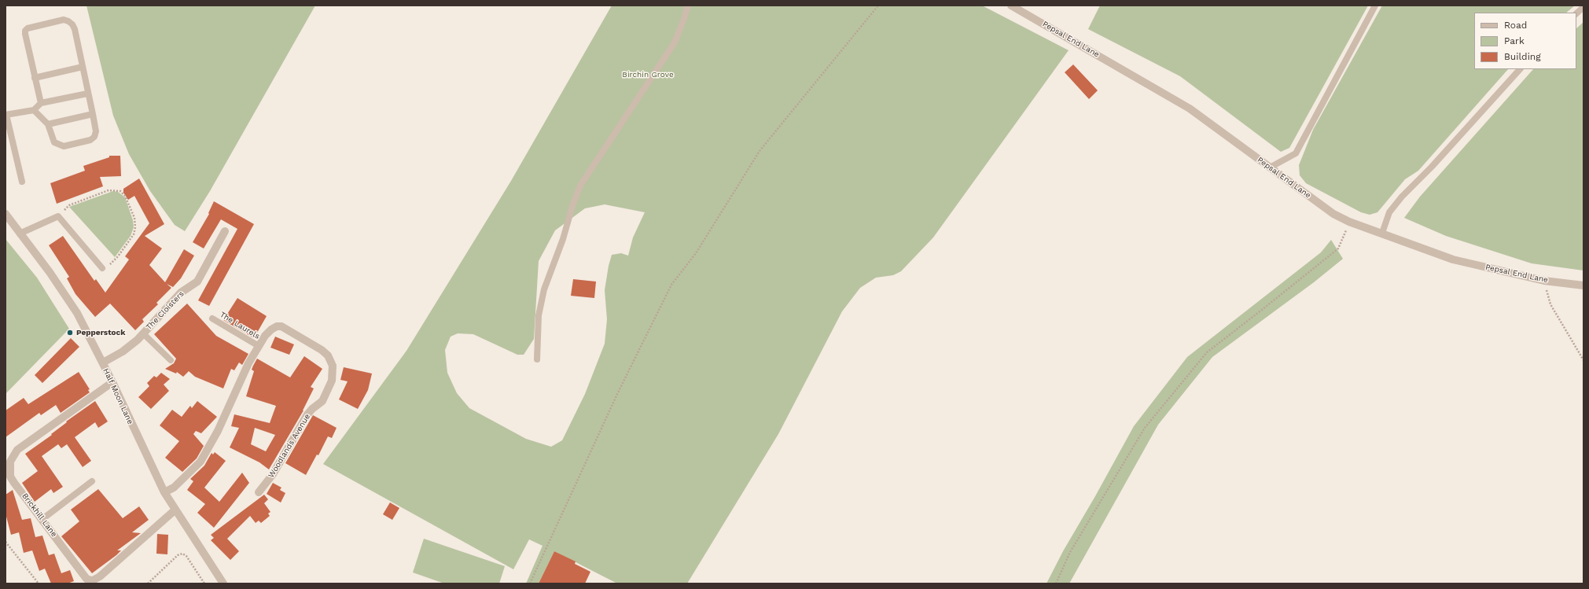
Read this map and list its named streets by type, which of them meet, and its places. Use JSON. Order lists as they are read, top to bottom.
{
  "streets": {
    "street": [
      "Pepsal End Lane",
      "The Cloisters",
      "Half Moon Lane",
      "Woodlands Avenue",
      "Brickhill Lane"
    ],
    "lane": ["The Laurels"]
  },
  "crossings": [
    ["The Cloisters", "Half Moon Lane"],
    ["The Laurels", "Woodlands Avenue"],
    ["Half Moon Lane", "Brickhill Lane"]
  ],
  "parks": ["Birchin Grove"],
  "places": ["Pepperstock"],
  "legend": ["Road", "Park", "Building"]
}
